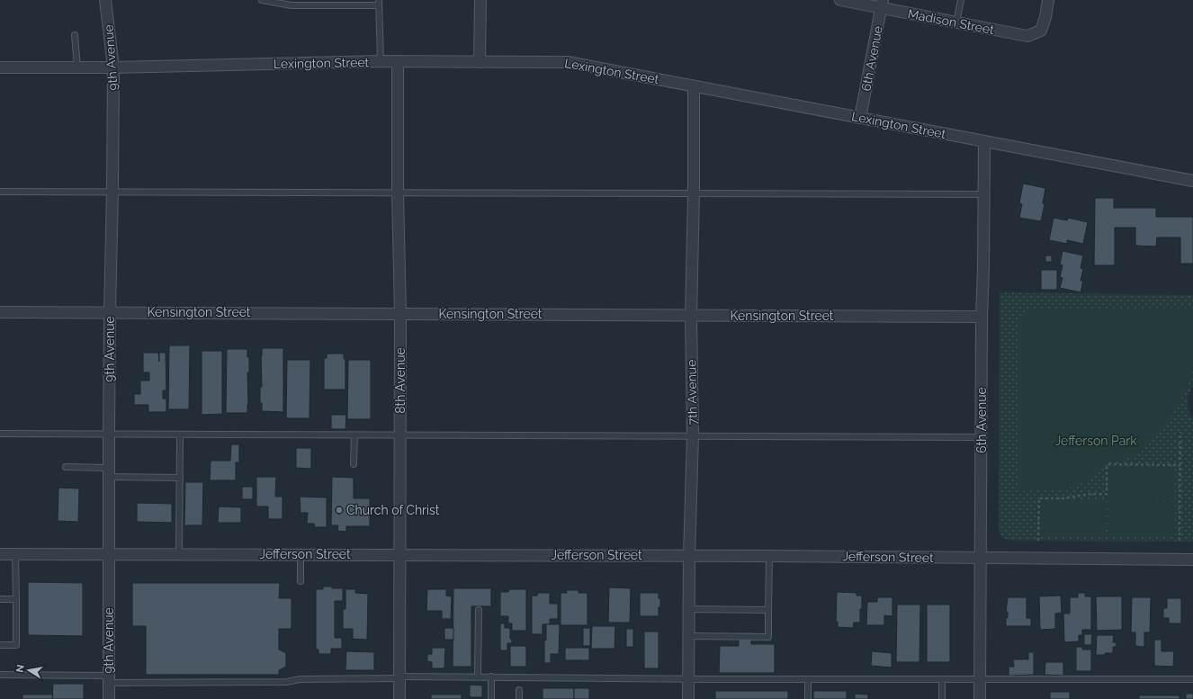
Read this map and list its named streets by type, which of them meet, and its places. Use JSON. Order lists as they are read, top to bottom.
{
  "streets": {
    "street": [
      "Madison Street",
      "9th Avenue",
      "6th Avenue",
      "Lexington Street",
      "Kensington Street",
      "8th Avenue",
      "7th Avenue",
      "Jefferson Street"
    ]
  },
  "crossings": [
    ["Madison Street", "6th Avenue"],
    ["9th Avenue", "Lexington Street"],
    ["9th Avenue", "Kensington Street"],
    ["9th Avenue", "Jefferson Street"],
    ["6th Avenue", "Lexington Street"],
    ["6th Avenue", "Kensington Street"],
    ["6th Avenue", "Jefferson Street"],
    ["Lexington Street", "8th Avenue"],
    ["Lexington Street", "7th Avenue"],
    ["Kensington Street", "8th Avenue"],
    ["Kensington Street", "7th Avenue"],
    ["8th Avenue", "Jefferson Street"],
    ["7th Avenue", "Jefferson Street"]
  ],
  "parks": ["Jefferson Park"],
  "places": ["Church of Christ"],
  "north": "left"
}
